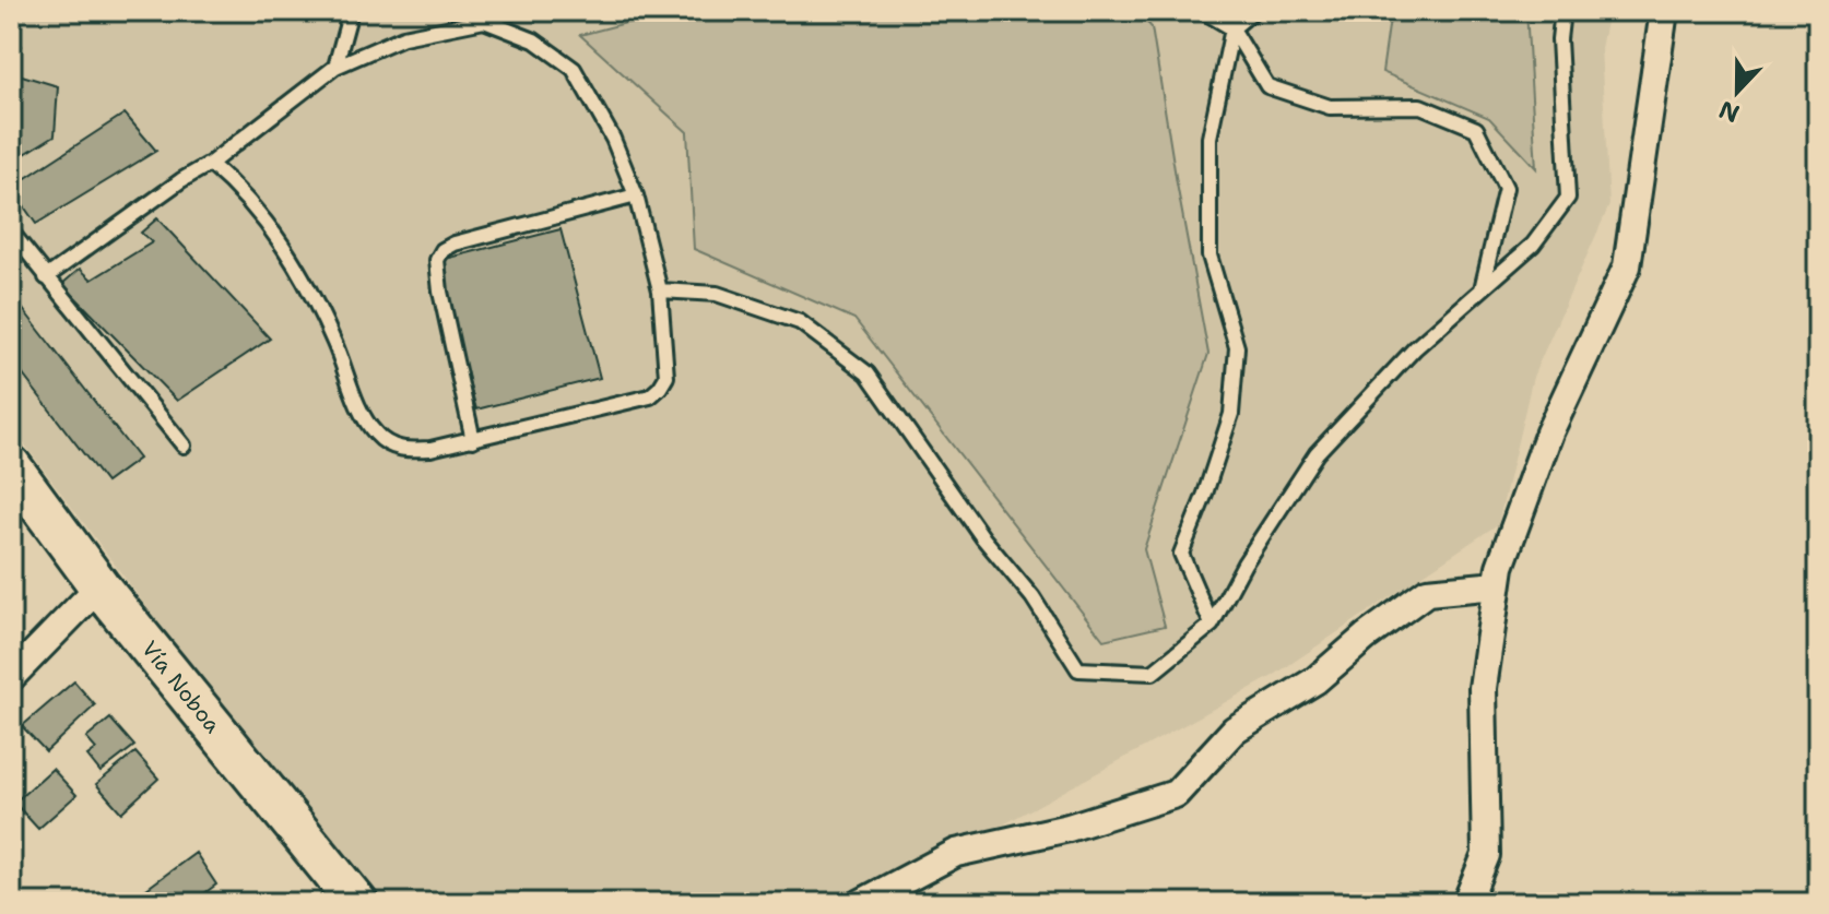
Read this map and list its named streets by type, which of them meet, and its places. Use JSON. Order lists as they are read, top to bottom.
{
  "streets": {
    "main road": ["Vía Noboa"]
  },
  "north": "bottom"
}
